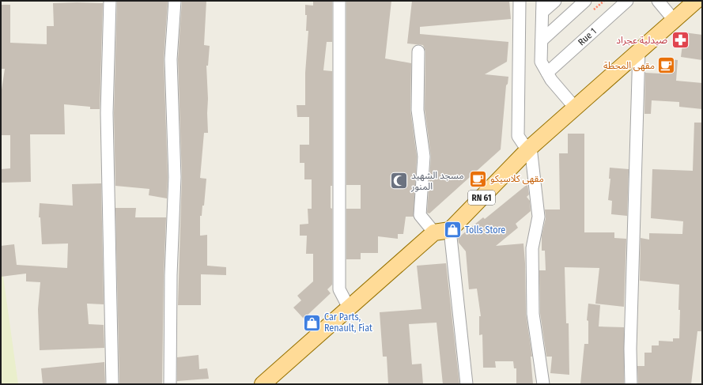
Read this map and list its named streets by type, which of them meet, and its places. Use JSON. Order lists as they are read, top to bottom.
{
  "streets": {
    "main road": ["RN 61"],
    "street": ["Rue 1"]
  },
  "places": {
    "pharmacy": ["صيدلية عجراد"],
    "cafe": ["مقهى المحطة", "مقهى كلاسيكو"],
    "mosque": ["مسجد الشهيد المنور"],
    "shop": ["Tolls Store", "Car Parts, Renault, Fiat"]
  }
}
